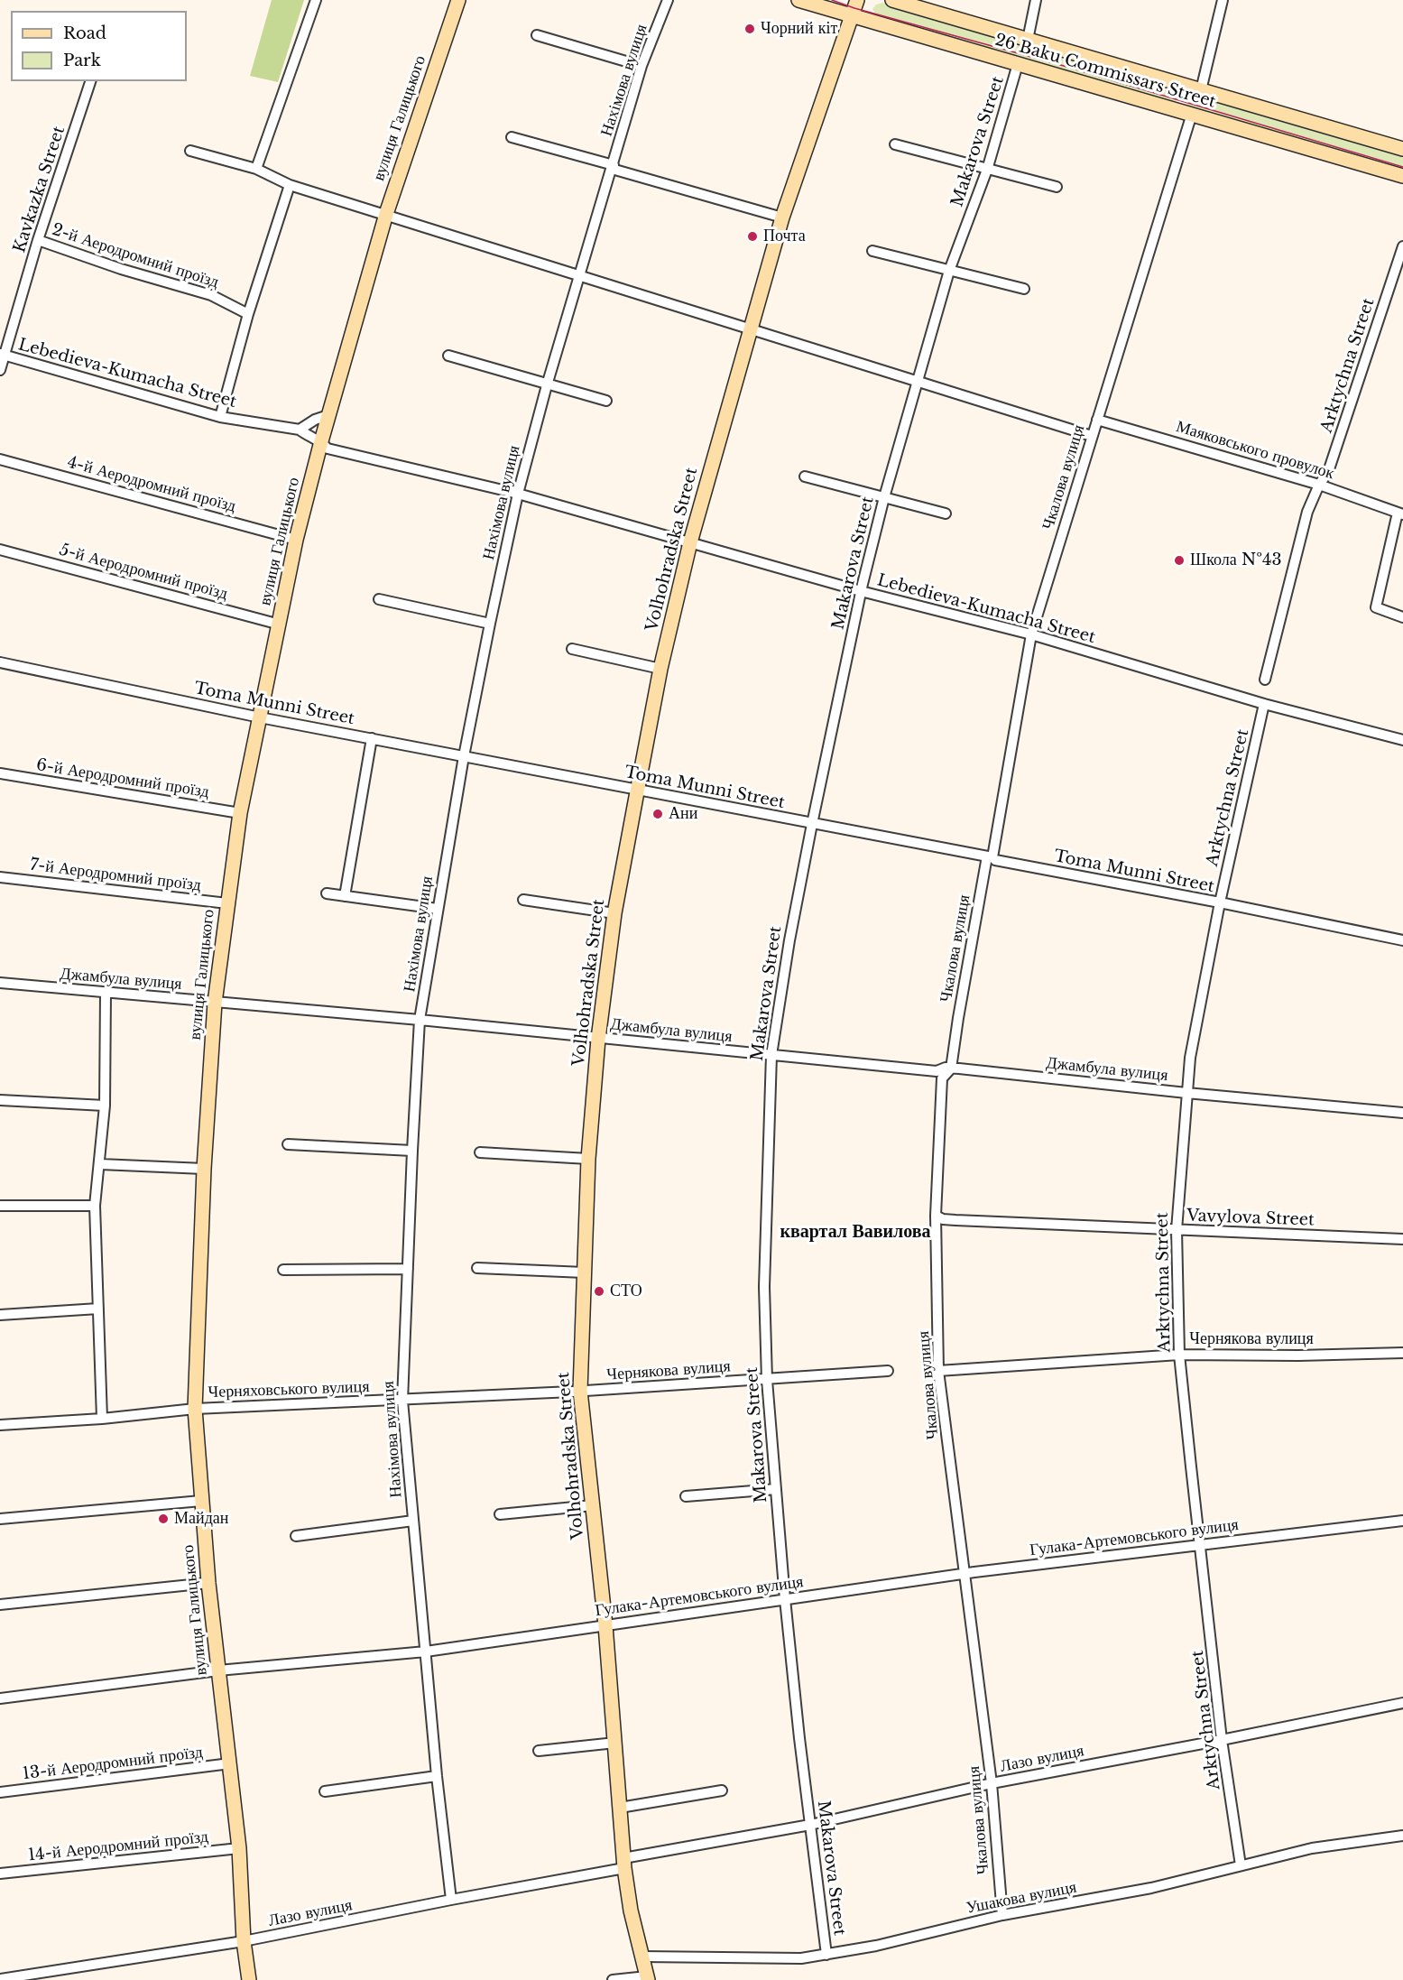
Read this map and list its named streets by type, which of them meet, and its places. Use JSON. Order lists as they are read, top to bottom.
{
  "streets": {
    "street": [
      "26 Baku Commissars Street",
      "Нахімова вулиця",
      "вулиця Галицького",
      "Makarova Street",
      "Kavkazka Street",
      "2-й Аеродромний проїзд",
      "Arktychna Street",
      "Lebedieva-Kumacha Street",
      "Маяковського провулок",
      "Чкалова вулиця",
      "4-й Аеродромний проїзд",
      "Volhohradska Street",
      "5-й Аеродромний проїзд",
      "Toma Munni Street",
      "6-й Аеродромний проїзд",
      "7-й Аеродромний проїзд",
      "Джамбула вулиця",
      "Vavylova Street",
      "Чернякова вулиця",
      "Черняховського вулиця",
      "Гулака-Артемовського вулиця",
      "Лазо вулиця",
      "13-й Аеродромний проїзд",
      "14-й Аеродромний проїзд",
      "Ушакова вулиця"
    ]
  },
  "crossings": [
    ["26 Baku Commissars Street", "Makarova Street"],
    ["26 Baku Commissars Street", "Чкалова вулиця"],
    ["26 Baku Commissars Street", "Volhohradska Street"],
    ["Нахімова вулиця", "Lebedieva-Kumacha Street"],
    ["Нахімова вулиця", "Toma Munni Street"],
    ["Нахімова вулиця", "Джамбула вулиця"],
    ["Нахімова вулиця", "Черняховського вулиця"],
    ["Нахімова вулиця", "Гулака-Артемовського вулиця"],
    ["Нахімова вулиця", "Лазо вулиця"],
    ["вулиця Галицького", "Lebedieva-Kumacha Street"],
    ["вулиця Галицького", "4-й Аеродромний проїзд"],
    ["вулиця Галицького", "5-й Аеродромний проїзд"],
    ["вулиця Галицького", "Toma Munni Street"],
    ["вулиця Галицького", "6-й Аеродромний проїзд"],
    ["вулиця Галицького", "7-й Аеродромний проїзд"],
    ["вулиця Галицького", "Джамбула вулиця"],
    ["вулиця Галицького", "Черняховського вулиця"],
    ["вулиця Галицького", "Гулака-Артемовського вулиця"],
    ["вулиця Галицького", "Лазо вулиця"],
    ["вулиця Галицького", "13-й Аеродромний проїзд"],
    ["вулиця Галицького", "14-й Аеродромний проїзд"],
    ["Makarova Street", "Lebedieva-Kumacha Street"],
    ["Makarova Street", "Toma Munni Street"],
    ["Makarova Street", "Джамбула вулиця"],
    ["Makarova Street", "Чернякова вулиця"],
    ["Makarova Street", "Гулака-Артемовського вулиця"],
    ["Makarova Street", "Лазо вулиця"],
    ["Makarova Street", "Ушакова вулиця"],
    ["Kavkazka Street", "2-й Аеродромний проїзд"],
    ["Kavkazka Street", "Lebedieva-Kumacha Street"],
    ["Arktychna Street", "Lebedieva-Kumacha Street"],
    ["Arktychna Street", "Маяковського провулок"],
    ["Arktychna Street", "Toma Munni Street"],
    ["Arktychna Street", "Джамбула вулиця"],
    ["Arktychna Street", "Vavylova Street"],
    ["Arktychna Street", "Чернякова вулиця"],
    ["Arktychna Street", "Гулака-Артемовського вулиця"],
    ["Arktychna Street", "Лазо вулиця"],
    ["Arktychna Street", "Ушакова вулиця"],
    ["Lebedieva-Kumacha Street", "Чкалова вулиця"],
    ["Lebedieva-Kumacha Street", "Volhohradska Street"],
    ["Маяковського провулок", "Чкалова вулиця"],
    ["Чкалова вулиця", "Toma Munni Street"],
    ["Чкалова вулиця", "Джамбула вулиця"],
    ["Чкалова вулиця", "Vavylova Street"],
    ["Чкалова вулиця", "Чернякова вулиця"],
    ["Чкалова вулиця", "Гулака-Артемовського вулиця"],
    ["Чкалова вулиця", "Лазо вулиця"],
    ["Чкалова вулиця", "Ушакова вулиця"],
    ["Volhohradska Street", "Toma Munni Street"],
    ["Volhohradska Street", "Джамбула вулиця"],
    ["Volhohradska Street", "Чернякова вулиця"],
    ["Volhohradska Street", "Черняховського вулиця"],
    ["Volhohradska Street", "Гулака-Артемовського вулиця"],
    ["Volhohradska Street", "Лазо вулиця"],
    ["Volhohradska Street", "Ушакова вулиця"],
    ["Чернякова вулиця", "Черняховського вулиця"]
  ],
  "districts": ["квартал Вавилова"],
  "places": [
    "Чорний кіт",
    "Почта",
    "Школа №43",
    "Ани",
    "СТО",
    "Майдан"
  ],
  "legend": ["Road", "Park"]
}
